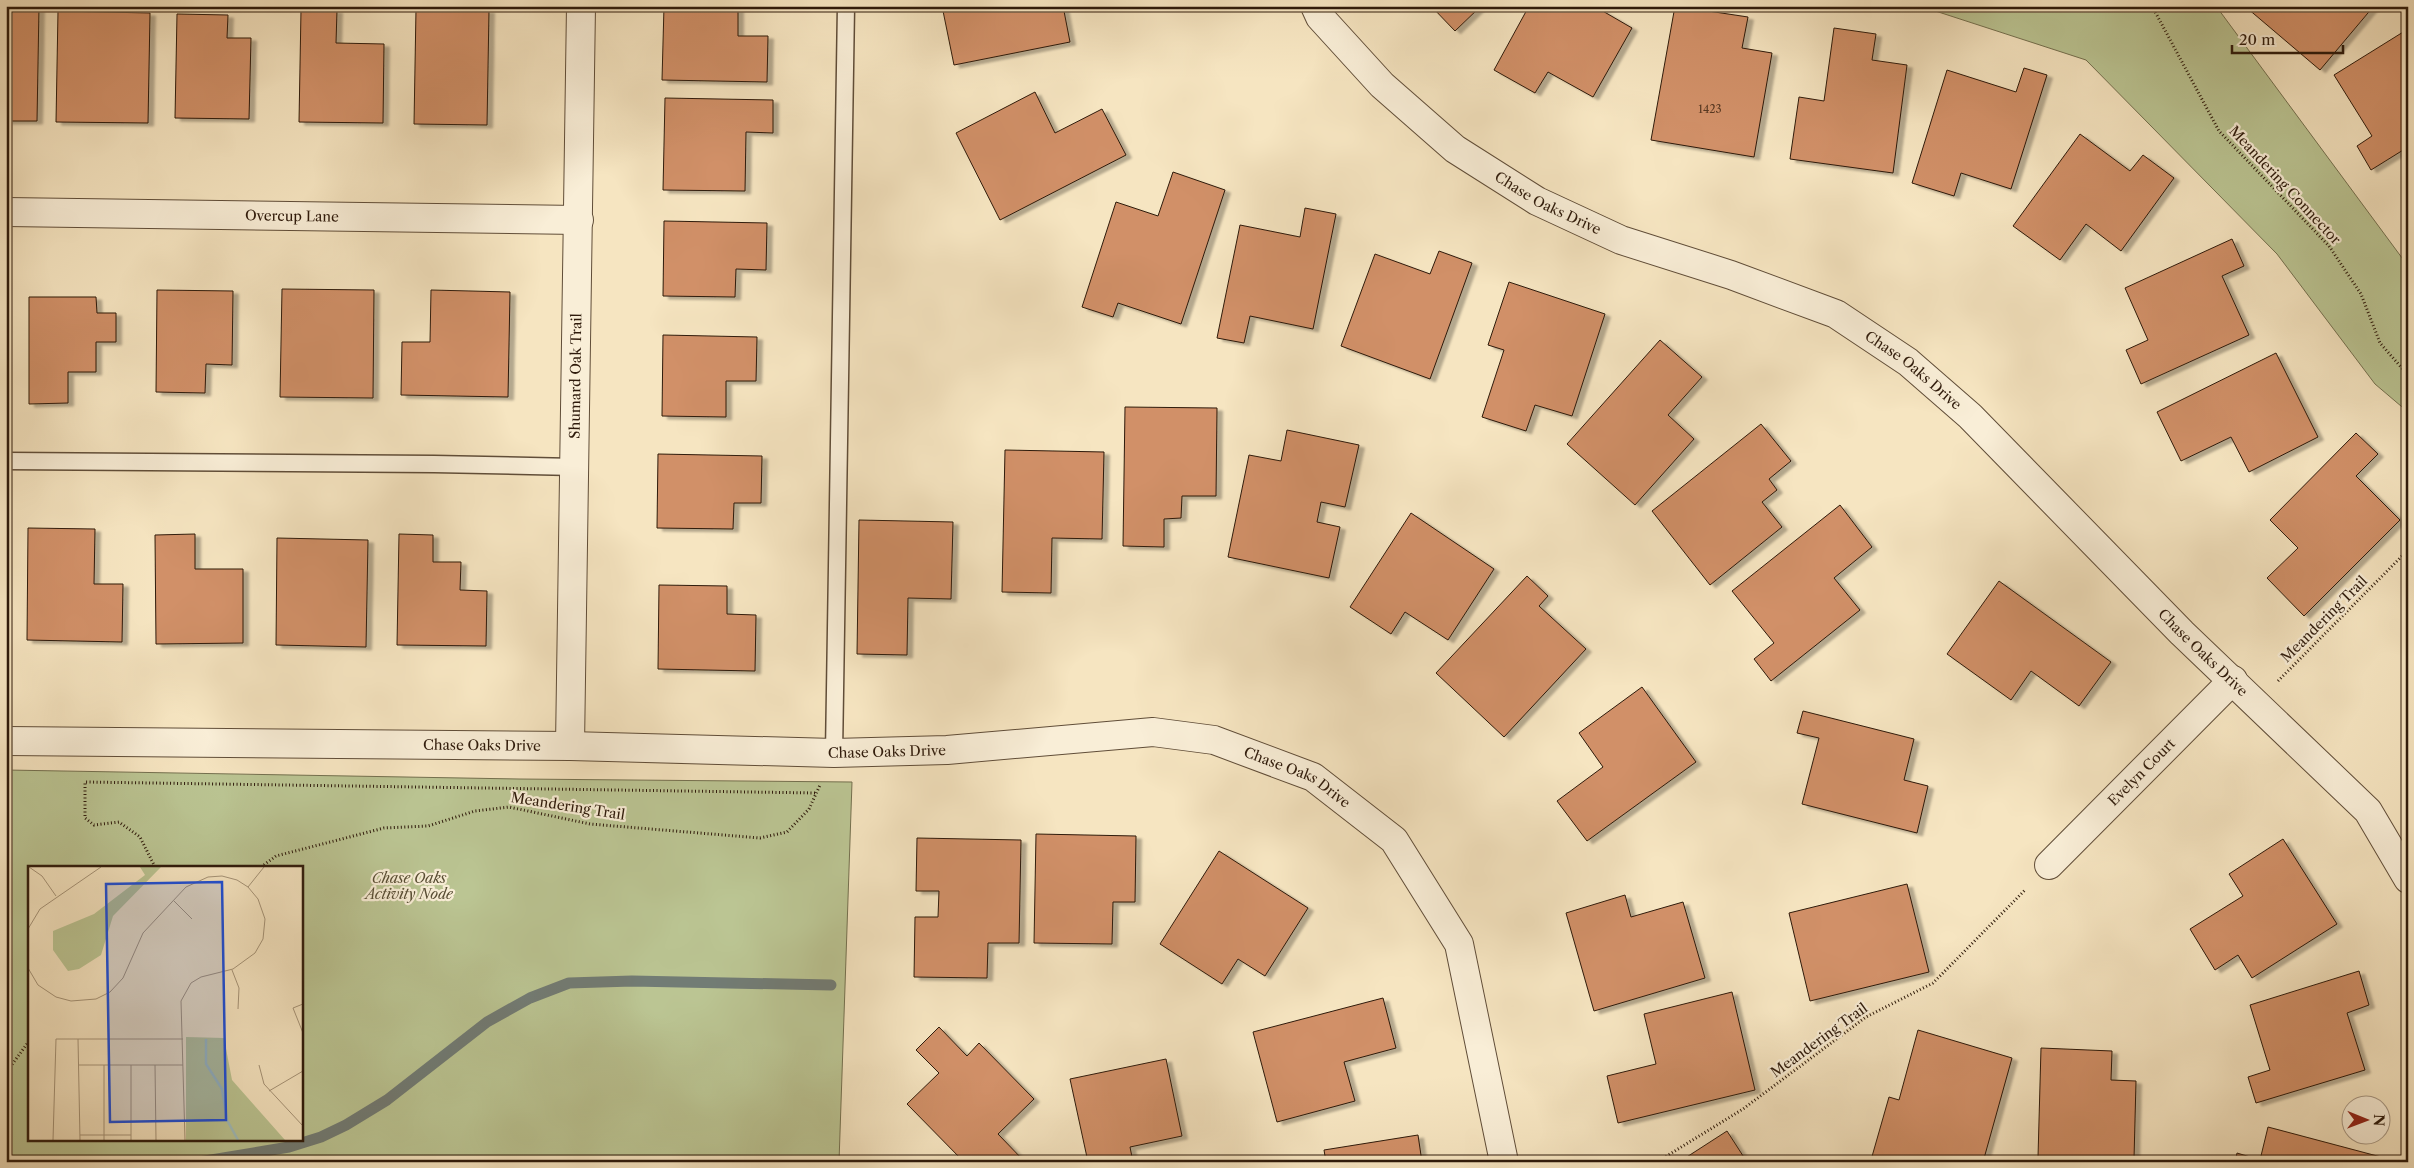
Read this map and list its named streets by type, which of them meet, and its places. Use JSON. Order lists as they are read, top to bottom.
{
  "streets": {
    "street": [
      "Chase Oaks Drive",
      "Overcup Lane",
      "Shumard Oak Trail",
      "Evelyn Court"
    ],
    "path": ["Meandering Connector", "Meandering Trail"]
  },
  "crossings": [
    ["Chase Oaks Drive", "Shumard Oak Trail"],
    ["Chase Oaks Drive", "Meandering Trail"],
    ["Chase Oaks Drive", "Evelyn Court"],
    ["Overcup Lane", "Shumard Oak Trail"],
    ["Meandering Trail", "Evelyn Court"]
  ],
  "parks": ["Chase Oaks Activity Node"],
  "house_numbers": ["1423"],
  "scale_bar": "20 m",
  "north": "right"
}
